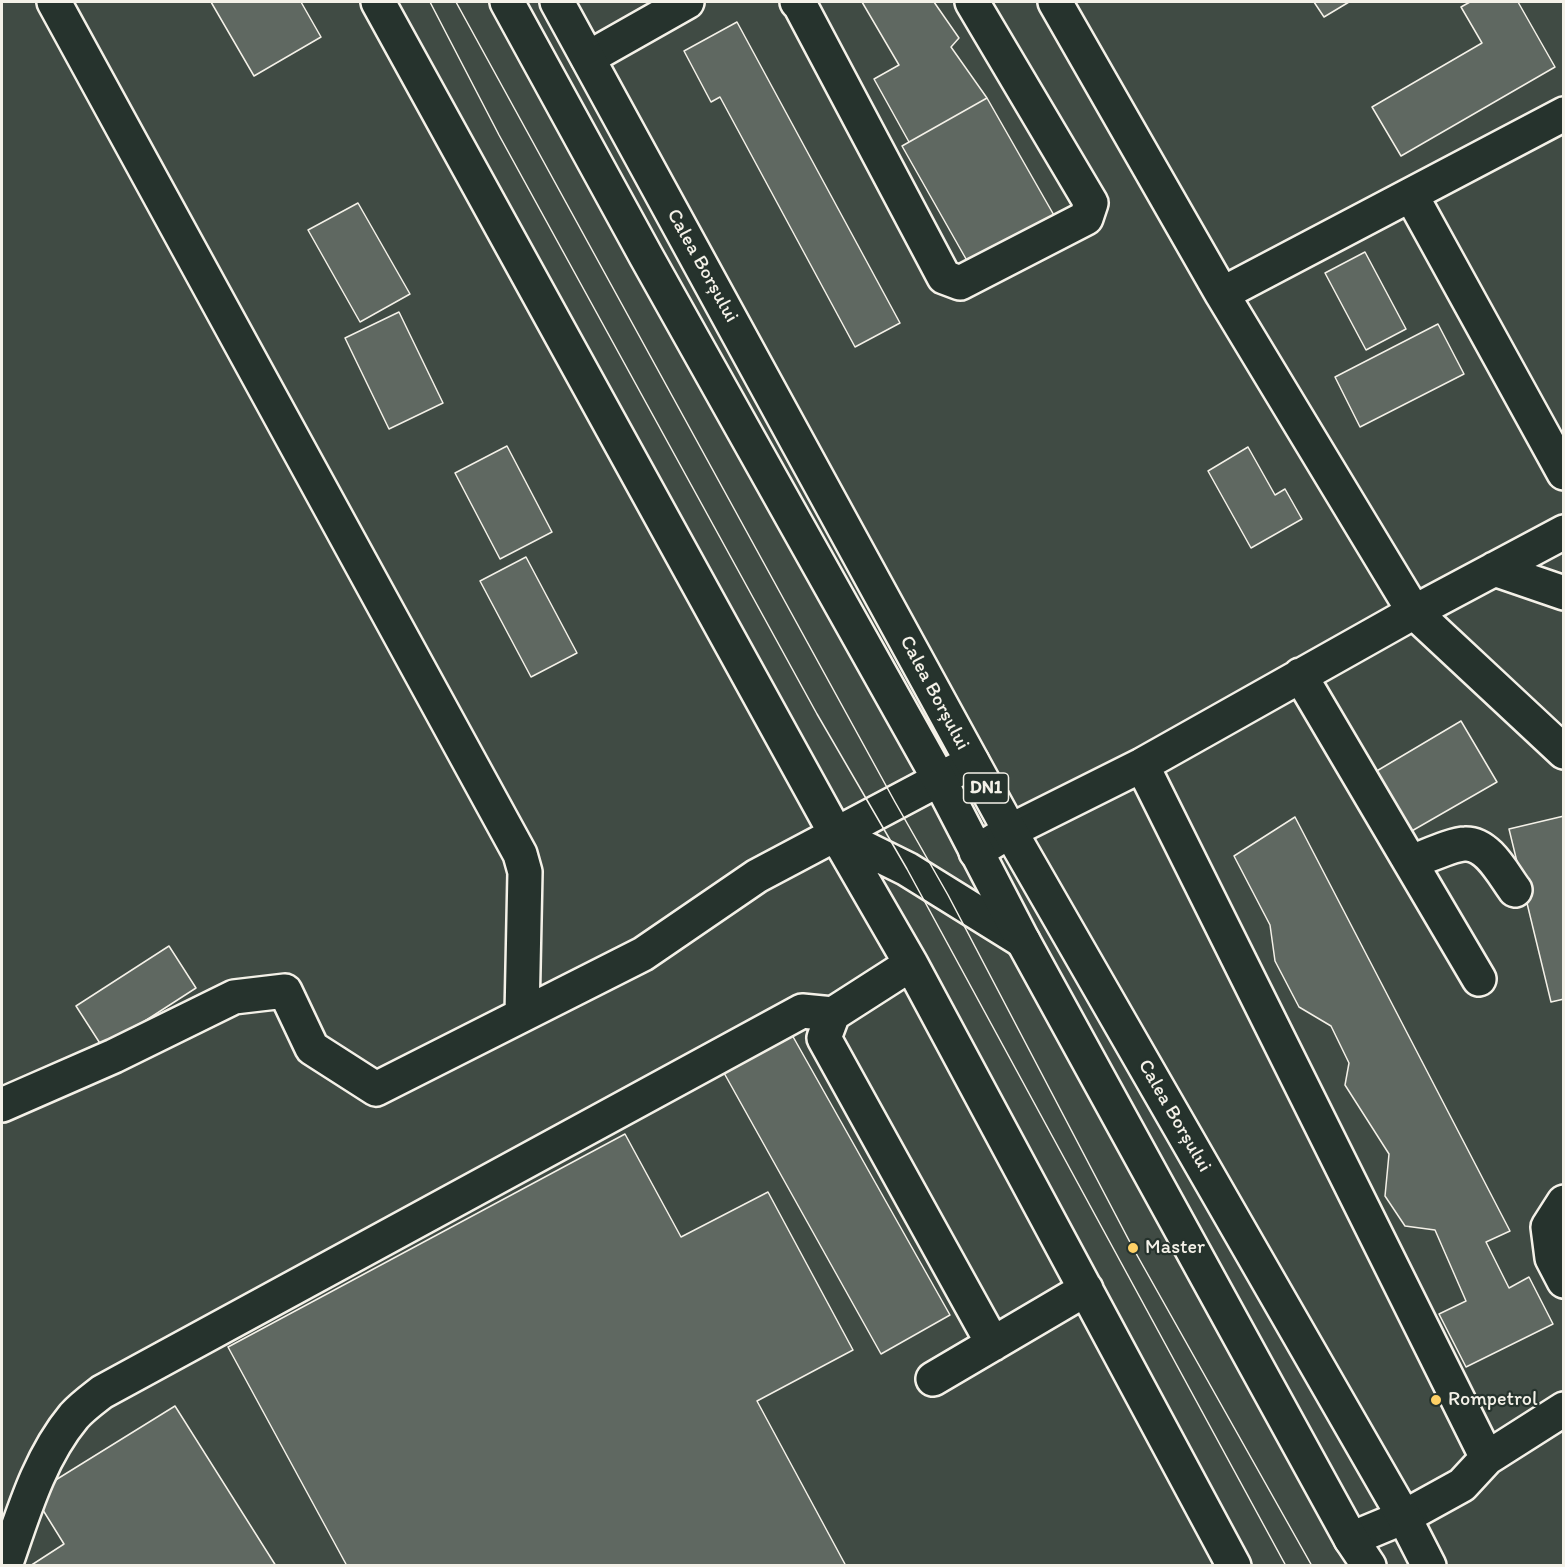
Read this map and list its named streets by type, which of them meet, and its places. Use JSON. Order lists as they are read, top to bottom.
{
  "streets": {
    "street": ["Calea Borșului", "DN1"]
  },
  "places": ["Master", "Rompetrol"]
}
